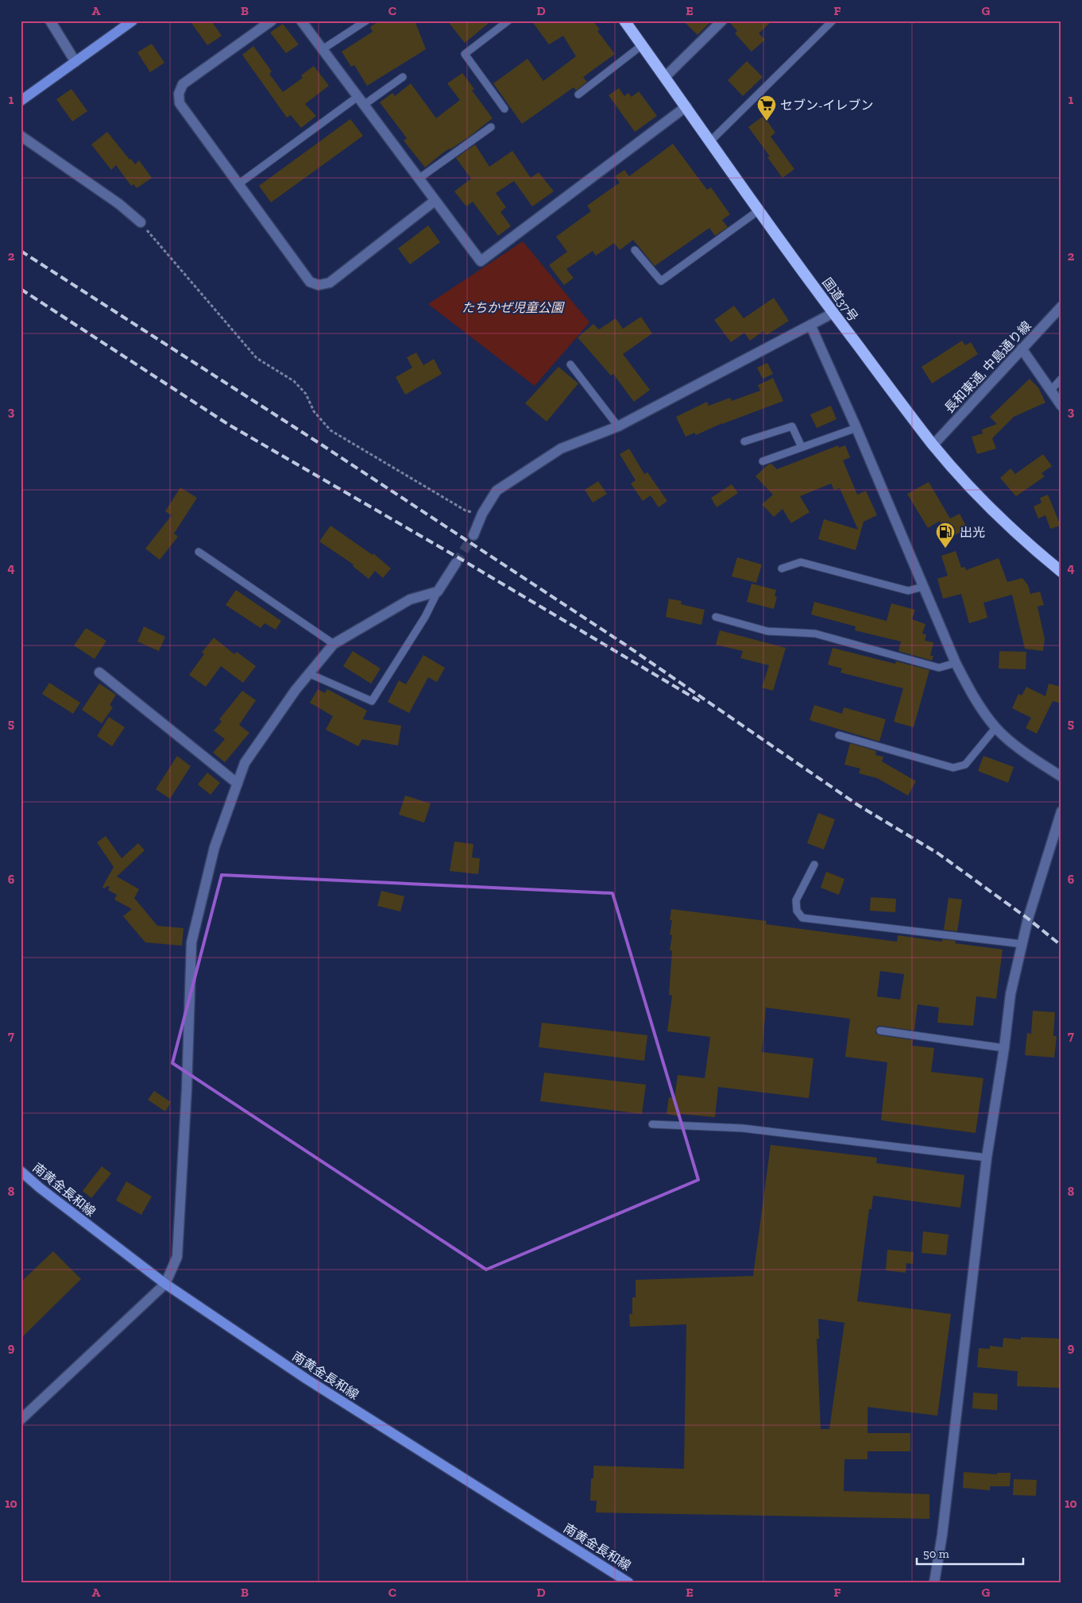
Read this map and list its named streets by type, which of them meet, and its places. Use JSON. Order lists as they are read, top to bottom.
{
  "streets": {
    "highway": ["国道37号"],
    "main road": ["南黄金長和線"],
    "street": ["長和東通, 中島通り線"]
  },
  "crossings": [
    ["国道37号", "長和東通, 中島通り線"]
  ],
  "parks": ["たちかぜ児童公園"],
  "places": {
    "supermarket": ["セブン-イレブン"],
    "fuel station": ["出光"]
  },
  "scale_bar": "50 m",
  "grid": {
    "columns": [
      "A",
      "B",
      "C",
      "D",
      "E",
      "F",
      "G"
    ],
    "rows": [
      "1",
      "2",
      "3",
      "4",
      "5",
      "6",
      "7",
      "8",
      "9",
      "10"
    ]
  }
}
